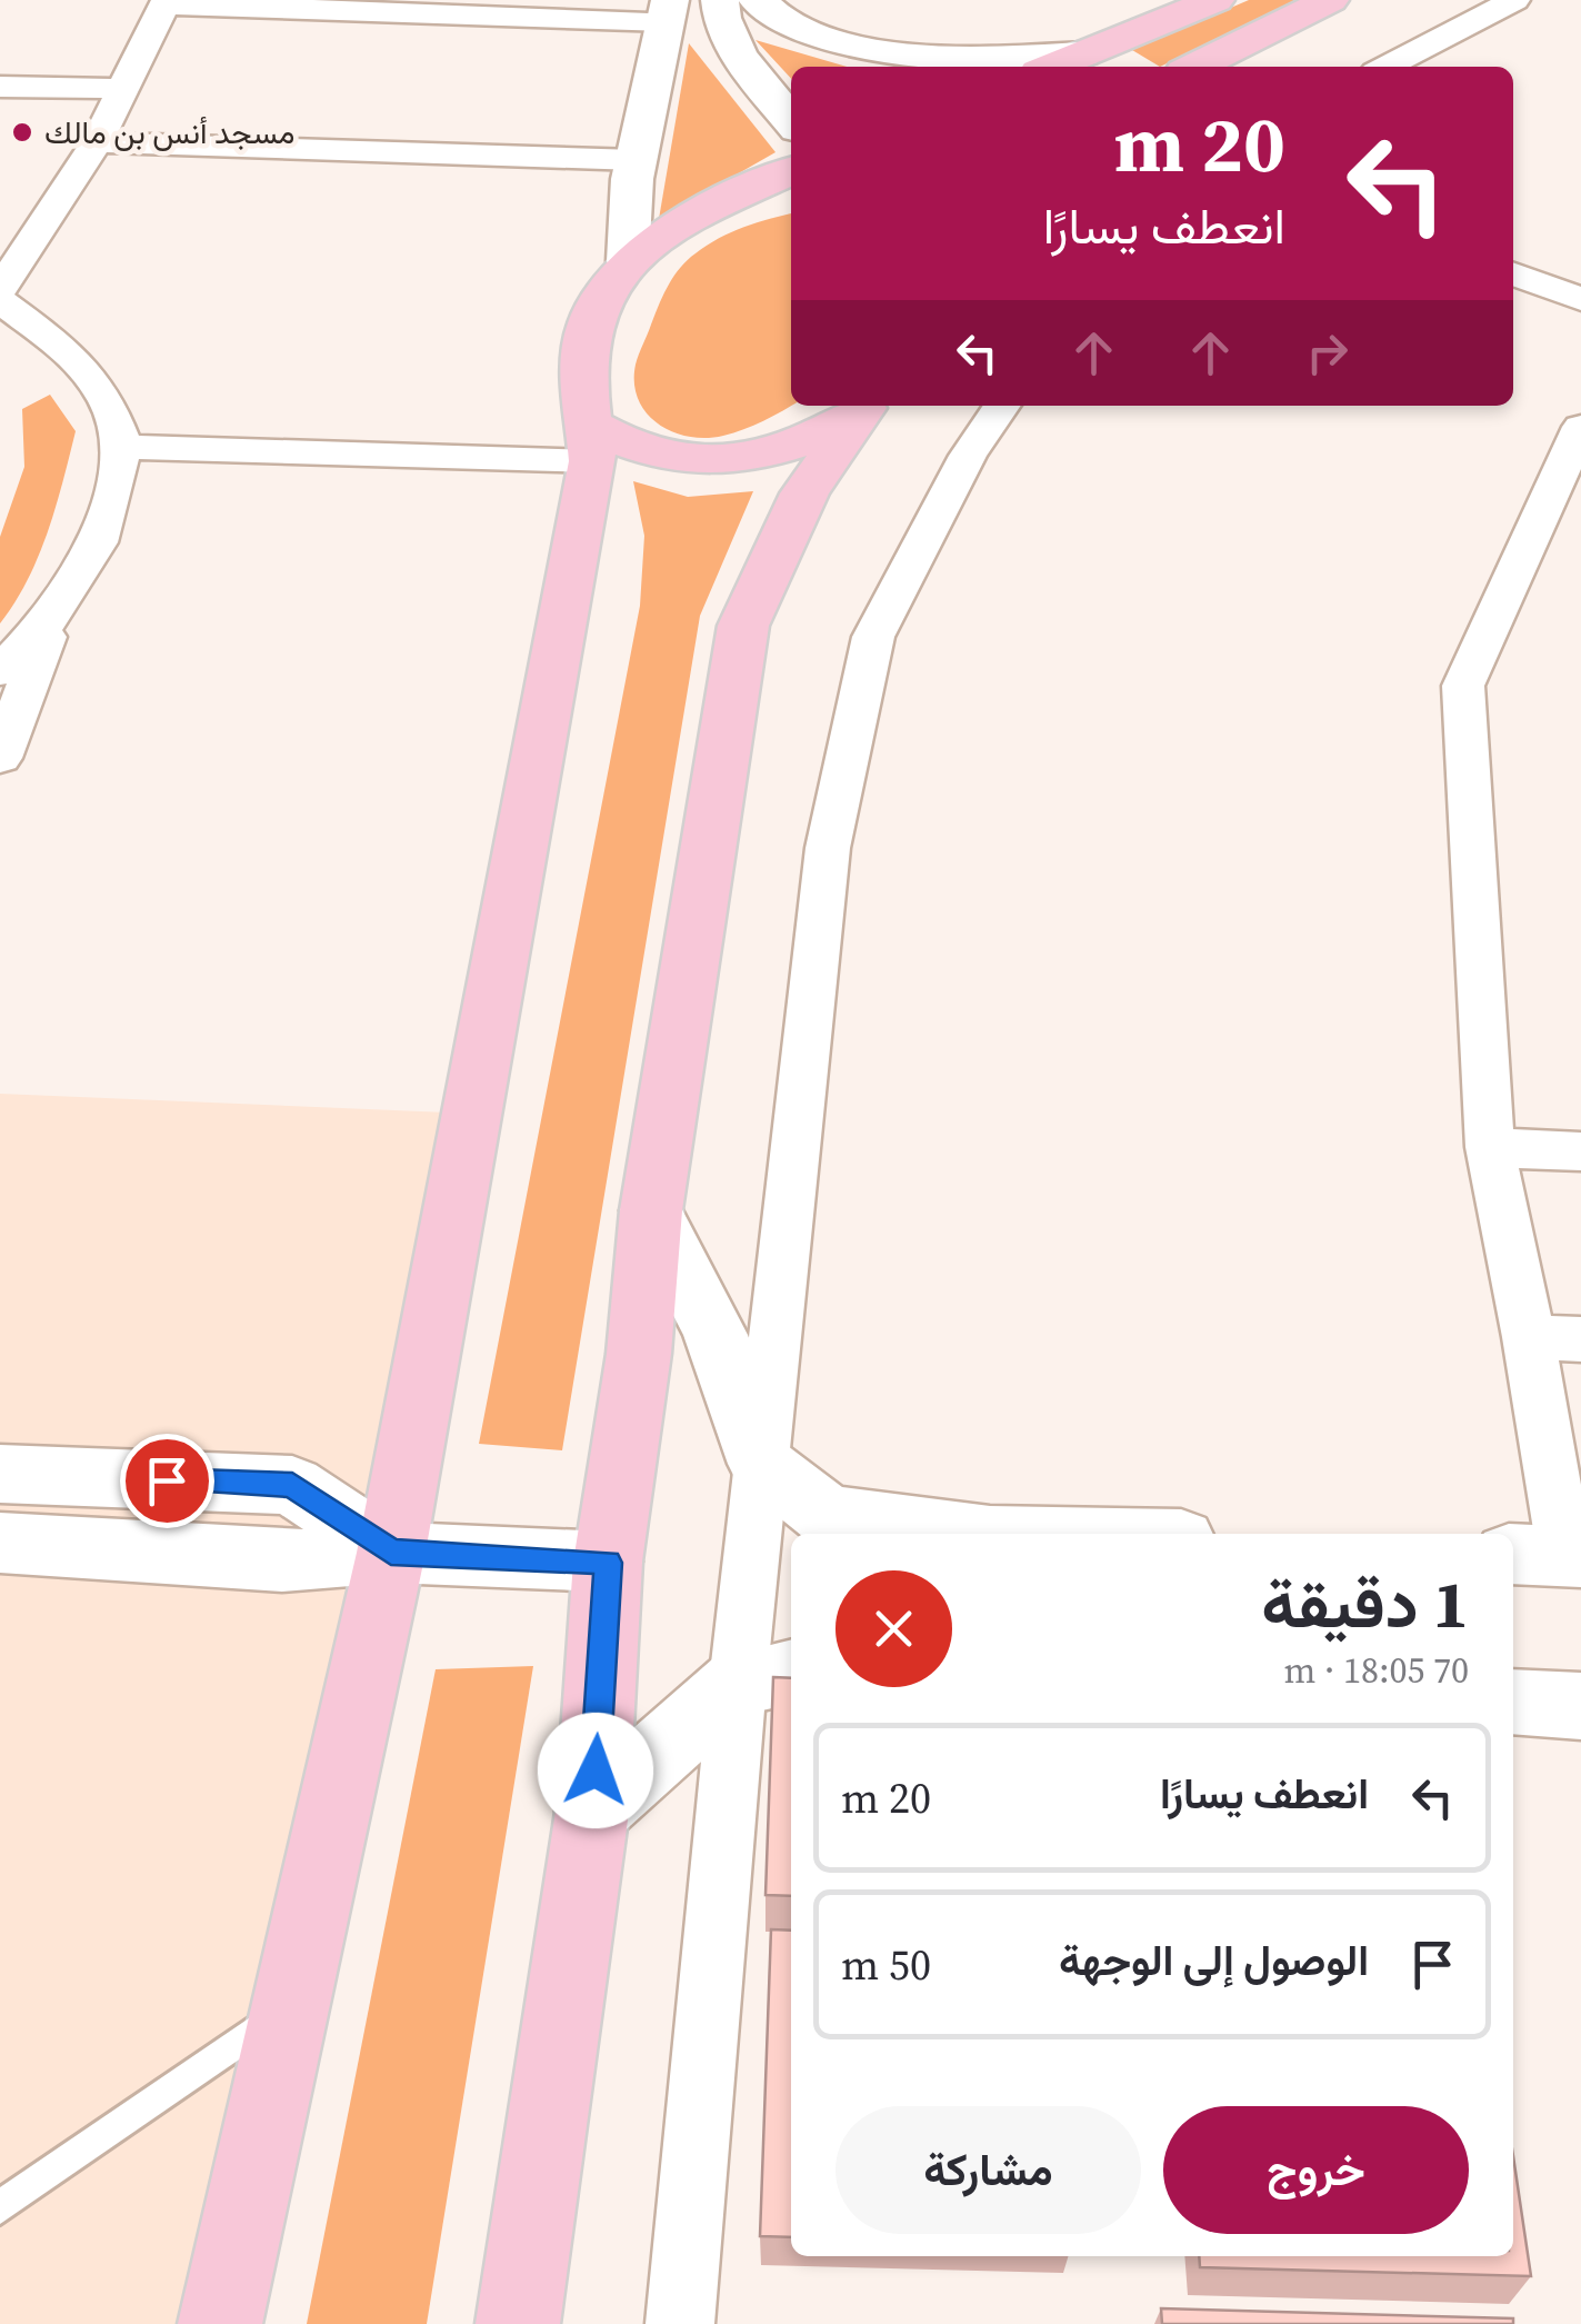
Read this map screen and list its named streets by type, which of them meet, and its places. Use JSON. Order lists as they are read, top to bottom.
{
  "places": ["مسجد أنس بن مالك"],
  "page": {
    "turn": ["20 m", "انعطف يسارًا"],
    "heading": ["1 دقيقة", "70 m · 18:05"],
    "list": [
      {
        "name": "انعطف يسارًا",
        "value": "20 m"
      },
      {
        "name": "الوصول إلى الوجهة",
        "value": "50 m"
      }
    ],
    "buttons": ["خروج", "مشاركة"]
  }
}
